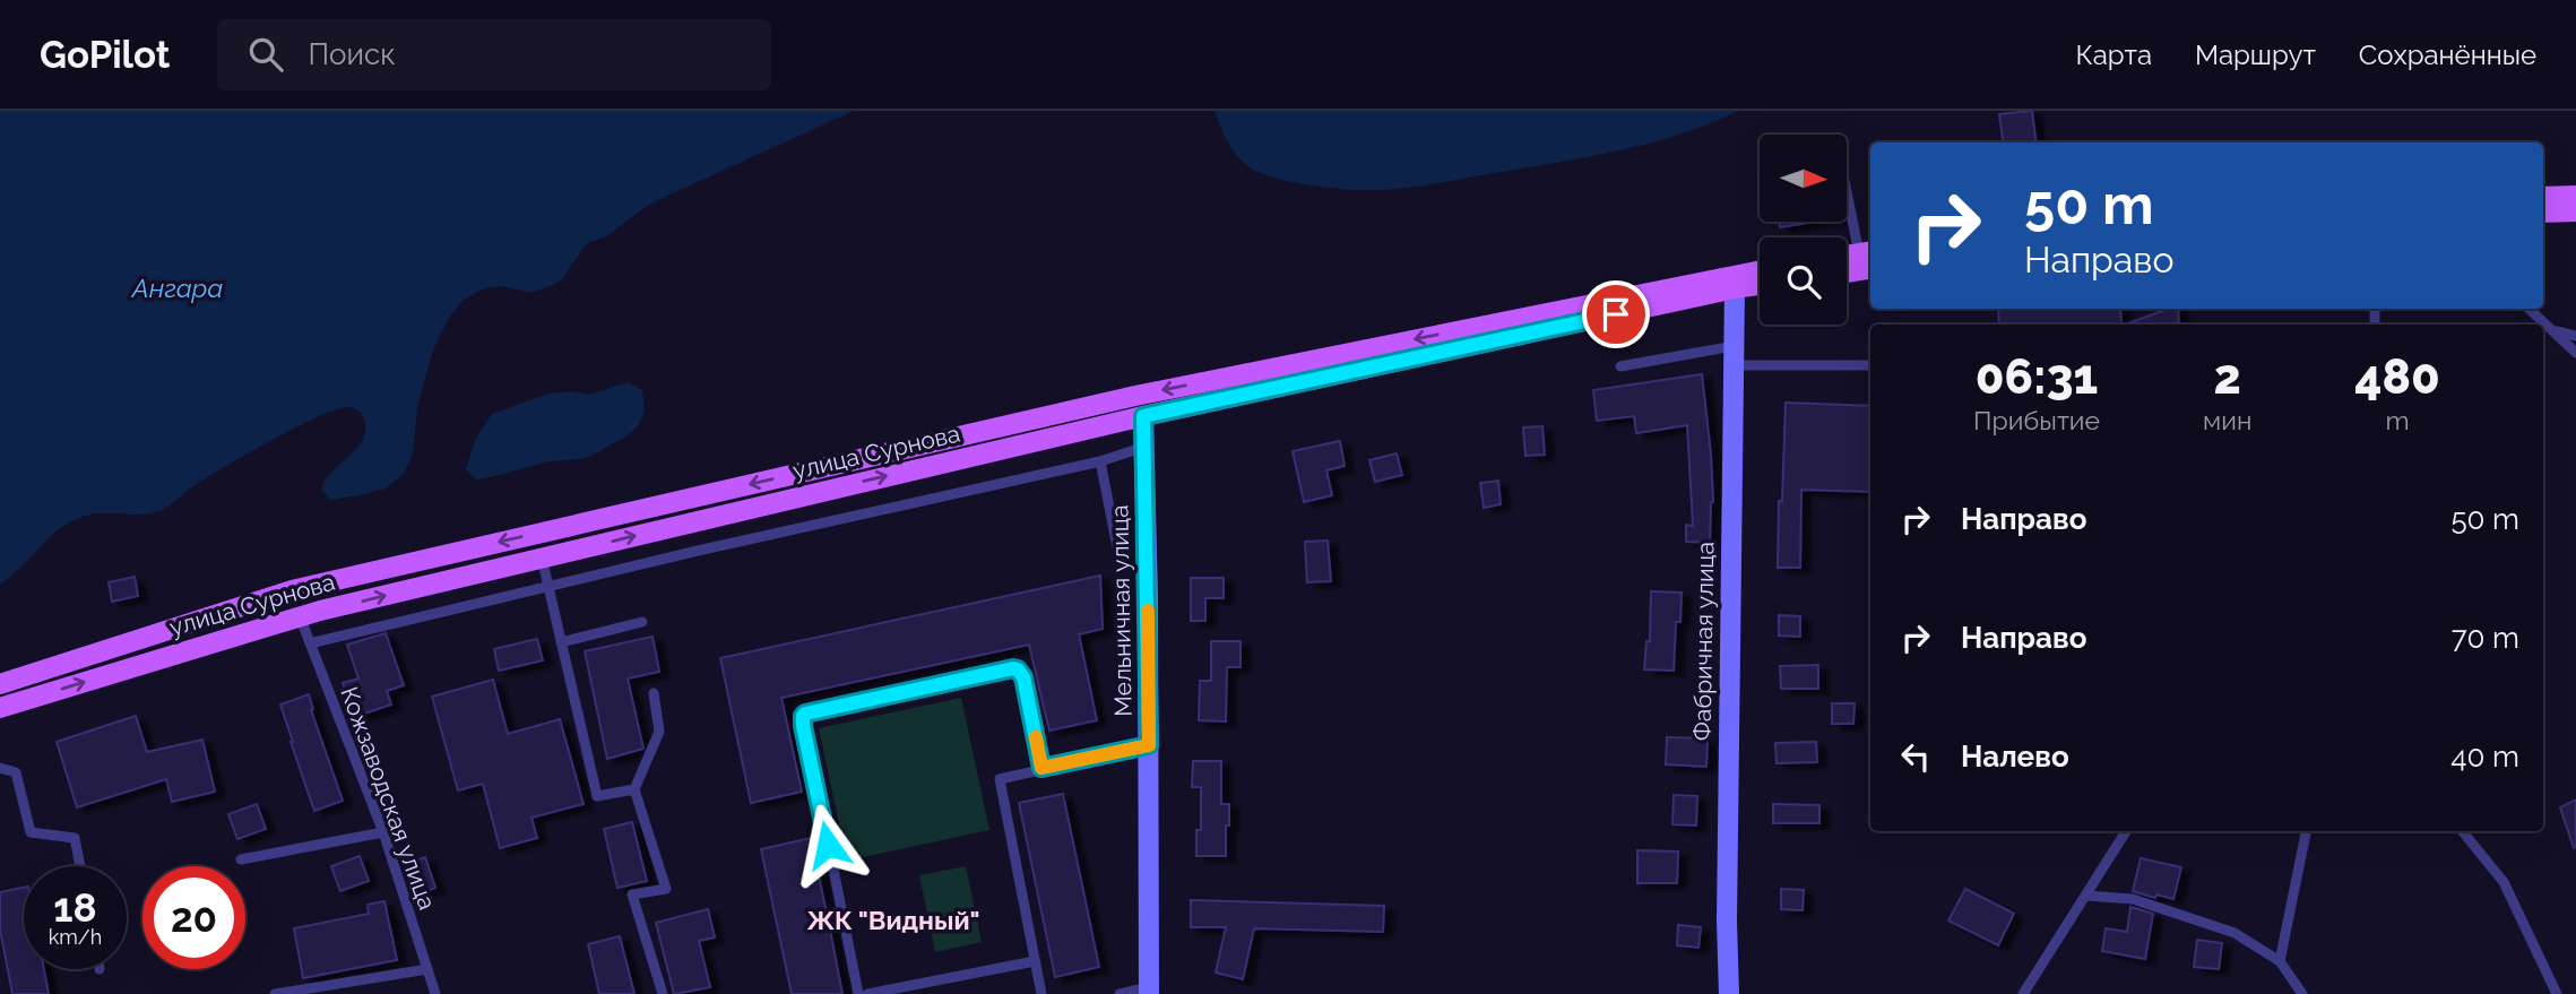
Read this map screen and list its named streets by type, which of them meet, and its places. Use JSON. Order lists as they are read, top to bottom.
{
  "streets": {
    "main road": ["улица Сурнова"],
    "street": ["Мельничная улица", "Фабричная улица"],
    "lane": ["Кожзаводская улица"]
  },
  "crossings": [
    ["улица Сурнова", "Мельничная улица"],
    ["улица Сурнова", "Фабричная улица"],
    ["улица Сурнова", "Кожзаводская улица"]
  ],
  "districts": ["ЖК \"Видный\""],
  "water": ["Ангара"],
  "north": "right",
  "page": {
    "header": "GoPilot",
    "search": "Поиск",
    "nav": ["Карта", "Маршрут", "Сохранённые"],
    "turn": ["50 m", "Направо"],
    "eta": [
      "06:31",
      "Прибытие",
      "2",
      "мин",
      "480",
      "m"
    ],
    "list": [
      {
        "name": "Направо",
        "value": "50 m"
      },
      {
        "name": "Направо",
        "value": "70 m"
      },
      {
        "name": "Налево",
        "value": "40 m"
      }
    ],
    "speed": "18 km/h",
    "limit": "20"
  }
}
